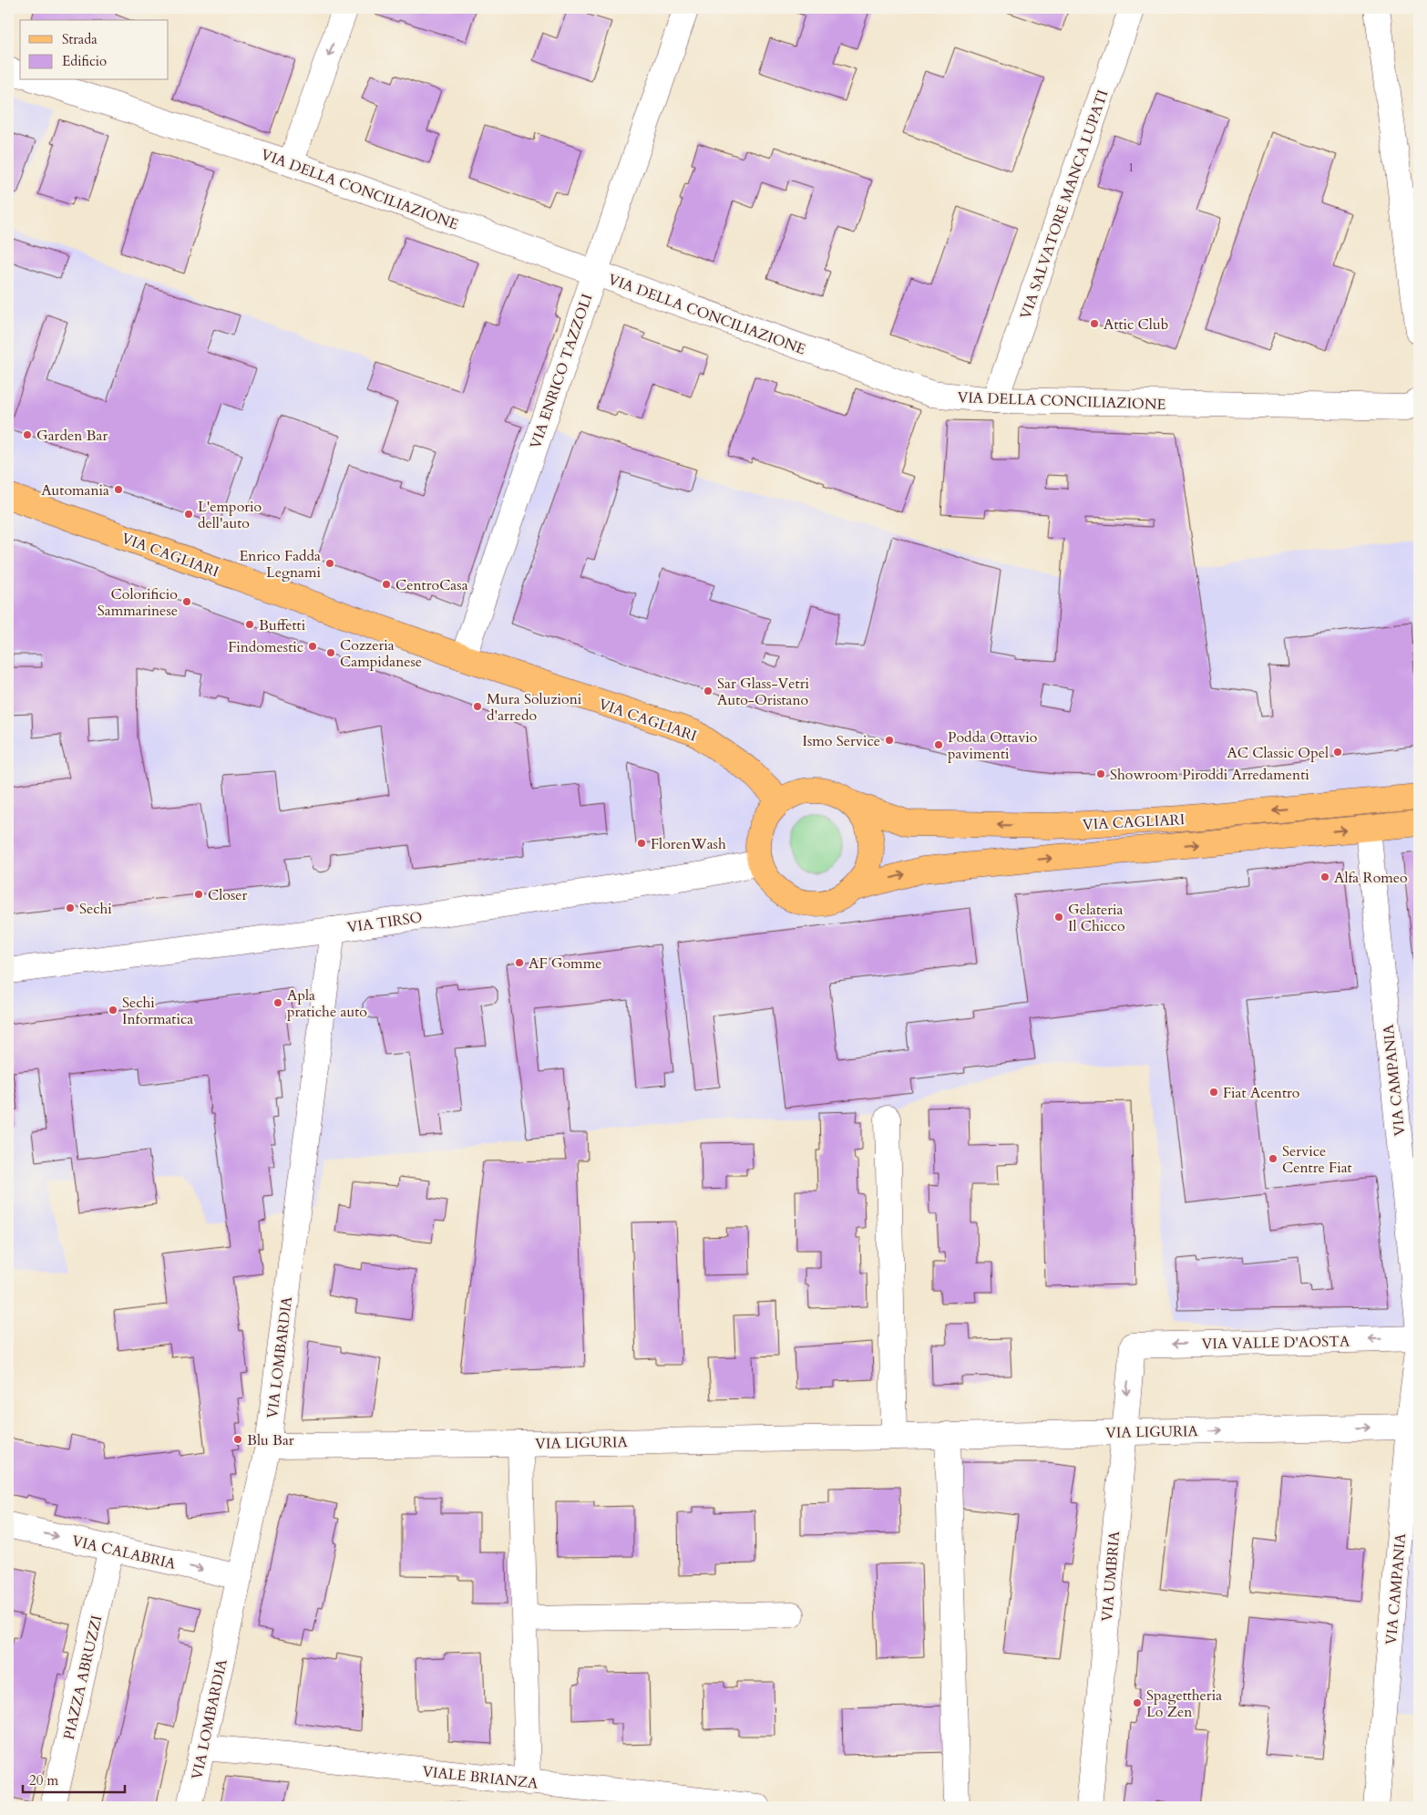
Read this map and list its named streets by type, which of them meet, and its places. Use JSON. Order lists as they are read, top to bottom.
{
  "streets": {
    "main road": ["VIA CAGLIARI"],
    "street": [
      "VIA DELLA CONCILIAZIONE",
      "VIA SALVATORE MANCA LUPATI",
      "VIA ENRICO TAZZOLI",
      "VIA TIRSO",
      "VIA CAMPANIA",
      "VIA VALLE D'AOSTA",
      "VIA LOMBARDIA",
      "VIA LIGURIA",
      "VIA CALABRIA",
      "VIA UMBRIA",
      "PIAZZA ABRUZZI",
      "VIALE BRIANZA"
    ]
  },
  "crossings": [
    ["VIA DELLA CONCILIAZIONE", "VIA SALVATORE MANCA LUPATI"],
    ["VIA DELLA CONCILIAZIONE", "VIA ENRICO TAZZOLI"],
    ["VIA ENRICO TAZZOLI", "VIA CAGLIARI"],
    ["VIA CAGLIARI", "VIA TIRSO"],
    ["VIA CAGLIARI", "VIA CAMPANIA"],
    ["VIA TIRSO", "VIA LOMBARDIA"],
    ["VIA CAMPANIA", "VIA LIGURIA"],
    ["VIA VALLE D'AOSTA", "VIA UMBRIA"],
    ["VIA LOMBARDIA", "VIA LIGURIA"],
    ["VIA LOMBARDIA", "VIA CALABRIA"],
    ["VIA LOMBARDIA", "VIALE BRIANZA"],
    ["VIA LIGURIA", "VIA UMBRIA"],
    ["VIA CALABRIA", "PIAZZA ABRUZZI"]
  ],
  "one_way": ["VIA VALLE D'AOSTA", "VIA CALABRIA"],
  "places": [
    "Attic Club",
    "Garden Bar",
    "Automania",
    "L'emporio dell'auto",
    "Enrico Fadda Legnami",
    "CentroCasa",
    "Colorificio Sammarinese",
    "Buffetti",
    "Findomestic",
    "Cozzeria Campidanese",
    "Sar Glass-Vetri Auto-Oristano",
    "Mura Soluzioni d'arredo",
    "Ismo Service",
    "Podda Ottavio pavimenti",
    "AC Classic Opel",
    "Showroom Piroddi Arredamenti",
    "FlorenWash",
    "Alfa Romeo",
    "Closer",
    "Sechi",
    "Gelateria Il Chicco",
    "AF Gomme",
    "Apla pratiche auto",
    "Sechi Informatica",
    "Fiat Acentro",
    "Service Centre Fiat",
    "Blu Bar",
    "Spagettheria Lo Zen"
  ],
  "house_numbers": ["1"],
  "legend": ["Strada", "Edificio"],
  "scale_bar": "20 m"
}
